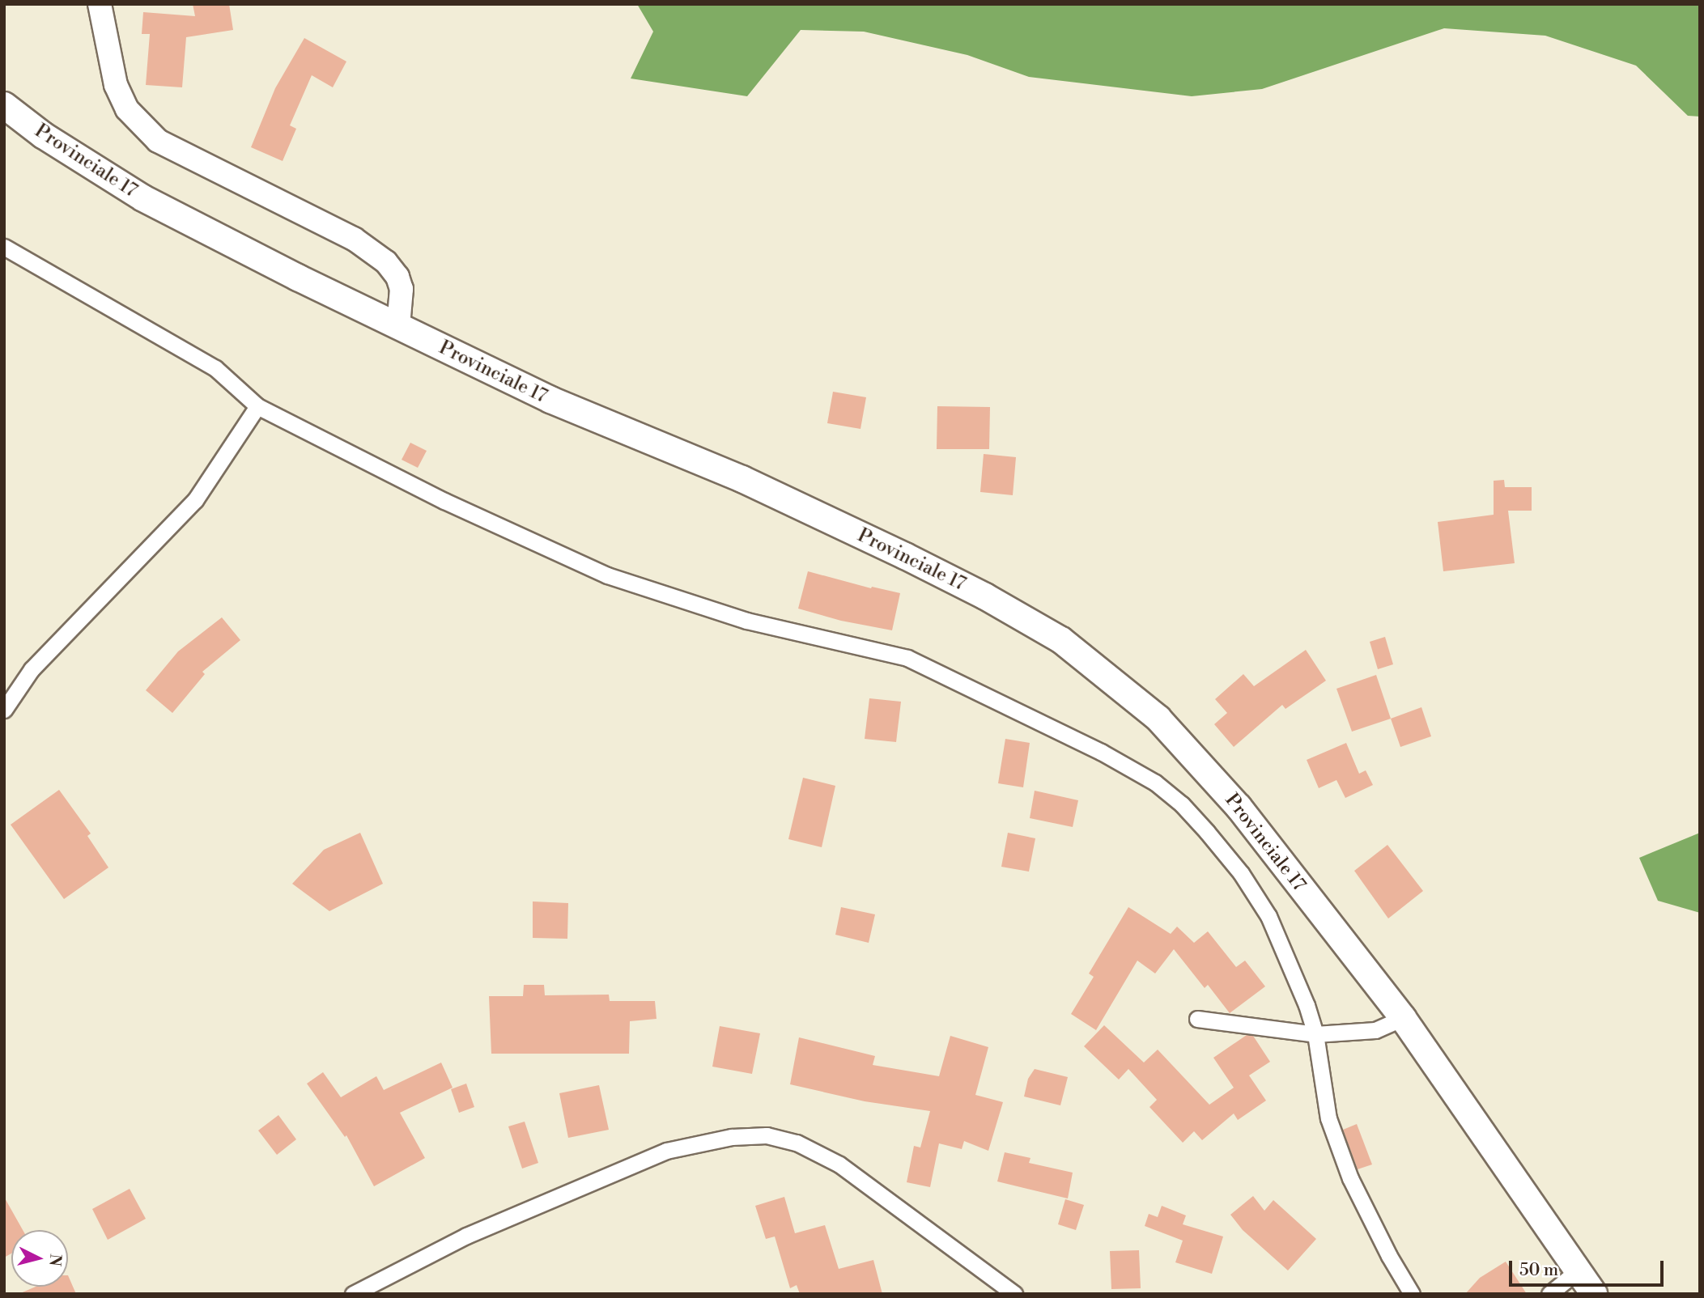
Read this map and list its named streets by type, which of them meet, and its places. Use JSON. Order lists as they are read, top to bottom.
{
  "streets": {
    "main road": ["Provinciale 17"]
  },
  "scale_bar": "50 m",
  "north": "right"
}
